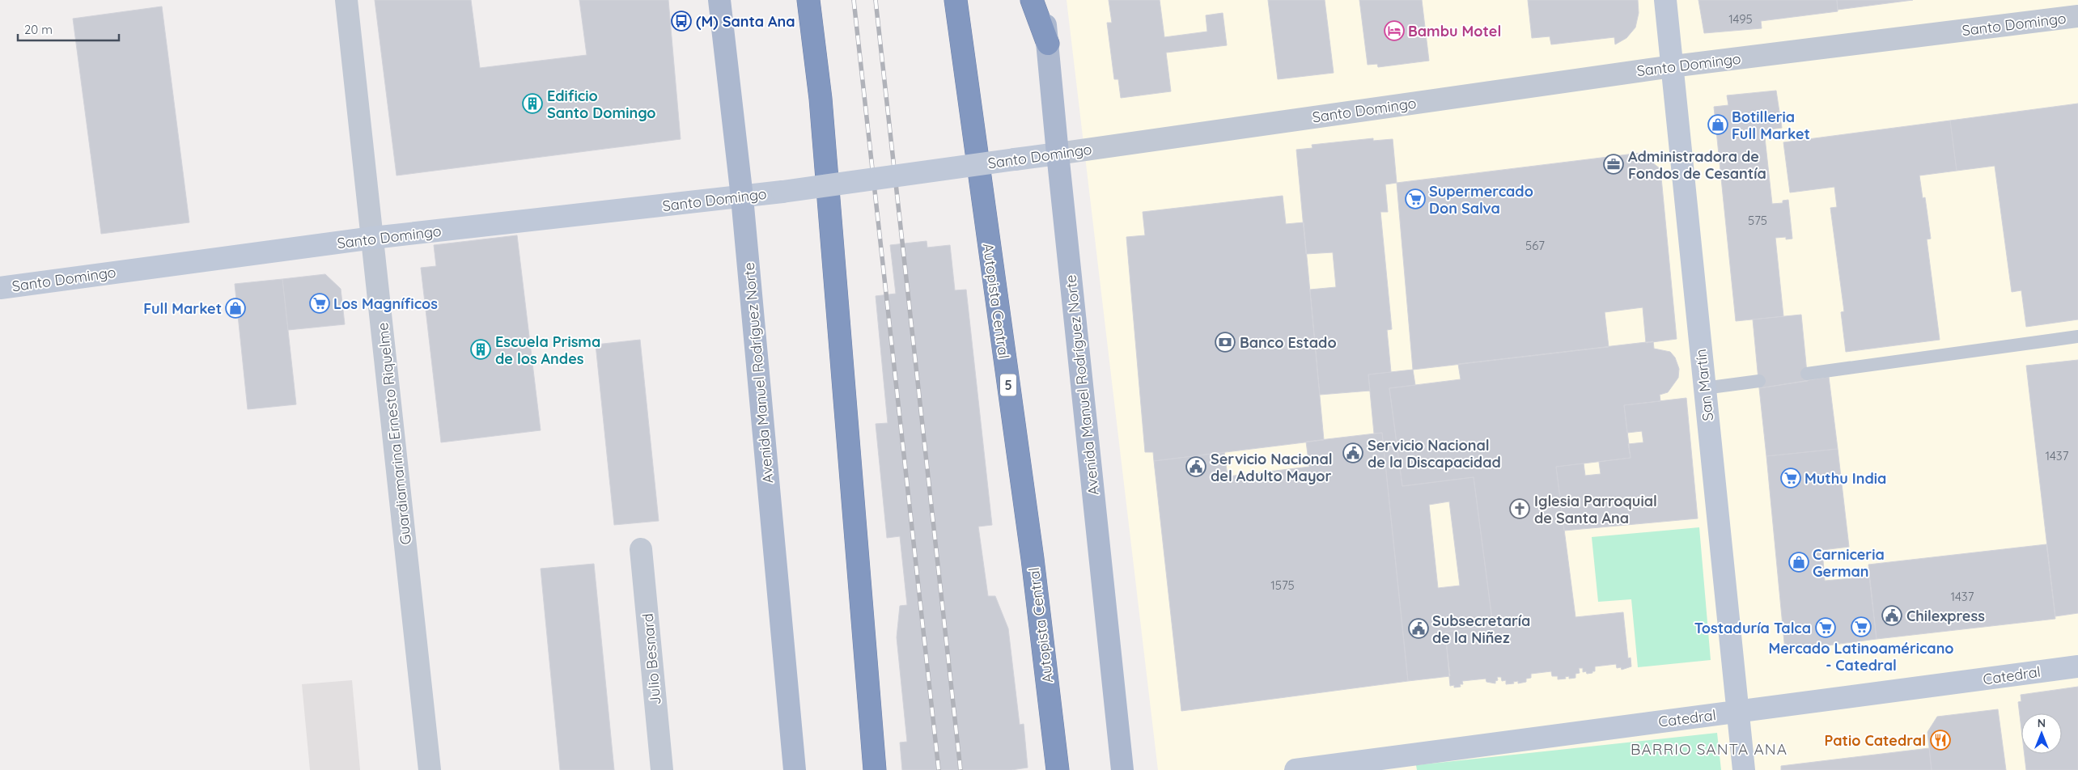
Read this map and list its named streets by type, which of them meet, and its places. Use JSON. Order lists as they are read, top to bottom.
{
  "streets": {
    "highway": ["Autopista Central", "5"],
    "main road": ["Avenida Manuel Rodríguez Norte"],
    "street": [
      "Santo Domingo",
      "San Martín",
      "Guardiamarina Ernesto Riquelme",
      "Julio Besnard",
      "Catedral"
    ]
  },
  "crossings": [
    ["Santo Domingo", "Avenida Manuel Rodríguez Norte"],
    ["Santo Domingo", "San Martín"],
    ["Santo Domingo", "Guardiamarina Ernesto Riquelme"],
    ["San Martín", "Catedral"]
  ],
  "districts": ["BARRIO SANTA ANA"],
  "places": {
    "bus stop": ["(M) Santa Ana"],
    "hotel": ["Bambu Motel"],
    "building": ["Edificio Santo Domingo", "Escuela Prisma de los Andes"],
    "shop": ["Botilleria Full Market", "Full Market", "Carniceria German"],
    "office": ["Administradora de Fondos de Cesantía"],
    "supermarket": [
      "Supermercado Don Salva",
      "Los Magníficos",
      "Muthu India",
      "Mercado Latinoaméricano - Catedral",
      "Tostaduría Talca"
    ],
    "bank": ["Banco Estado"],
    "public building": [
      "Servicio Nacional de la Discapacidad",
      "Servicio Nacional del Adulto Mayor",
      "Chilexpress",
      "Subsecretaría de la Niñez"
    ],
    "church": ["Iglesia Parroquial de Santa Ana"],
    "restaurant": ["Patio Catedral"]
  },
  "house_numbers": [
    "1495",
    "575",
    "567",
    "1437",
    "1575",
    "1437"
  ],
  "scale_bar": "20 m",
  "north": "top"
}
